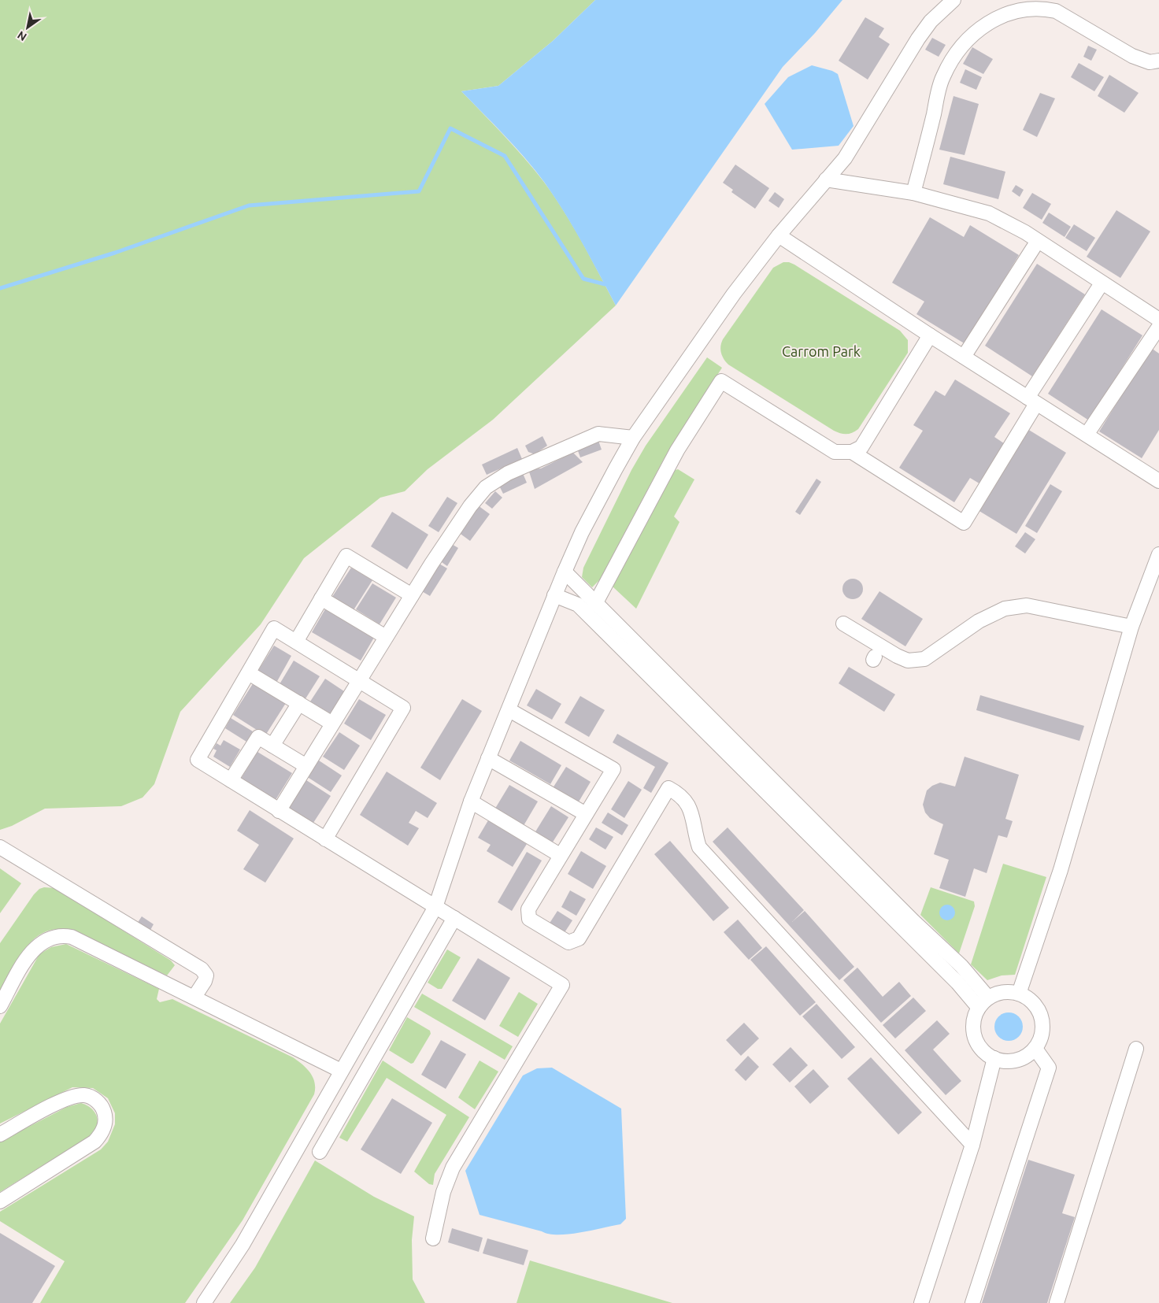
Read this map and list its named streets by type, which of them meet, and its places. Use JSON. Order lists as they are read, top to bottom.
{
  "parks": ["Carrom Park"],
  "north": "bottom left"
}
